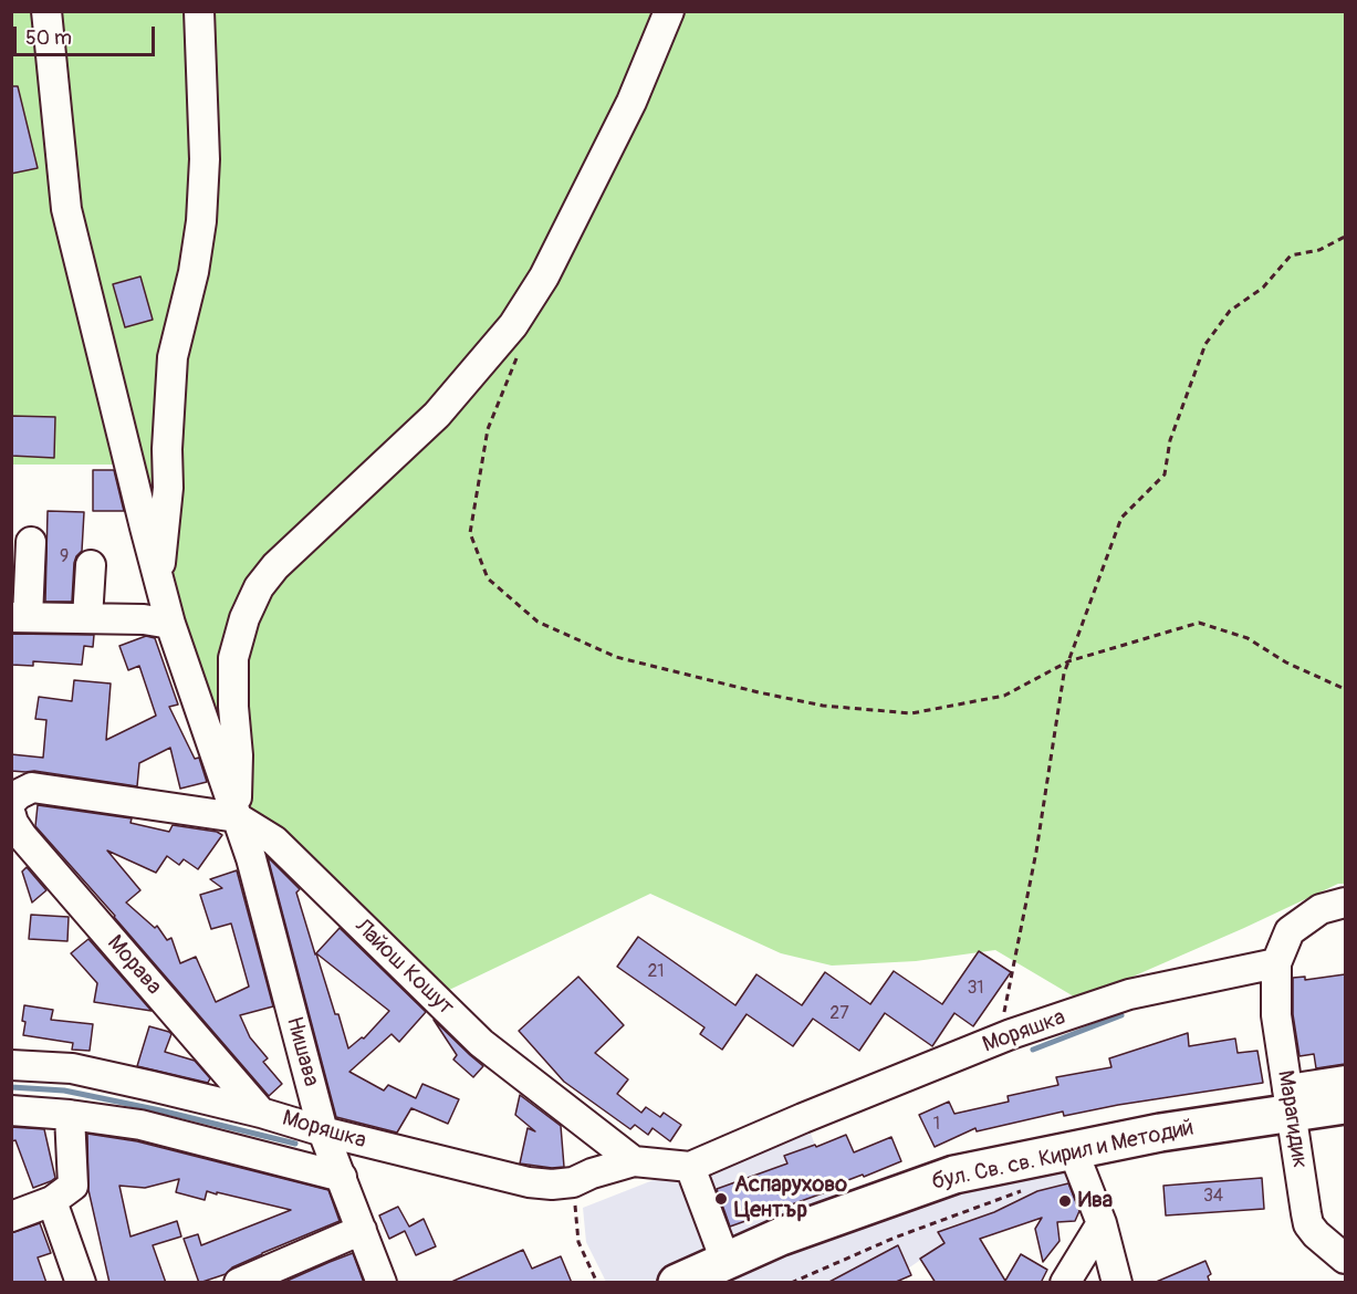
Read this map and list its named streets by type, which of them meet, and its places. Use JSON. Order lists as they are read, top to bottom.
{
  "streets": {
    "main road": ["бул. Св. св. Кирил и Методий"],
    "street": [
      "Морава",
      "Лайош Кошут",
      "Моряшка",
      "Нишава",
      "Марагидик"
    ]
  },
  "crossings": [
    ["Морава", "Моряшка"],
    ["Лайош Кошут", "Моряшка"],
    ["Лайош Кошут", "Нишава"],
    ["Моряшка", "Нишава"],
    ["Моряшка", "Марагидик"],
    ["Марагидик", "бул. Св. св. Кирил и Методий"]
  ],
  "places": ["Аспарухово Център", "Ива"],
  "house_numbers": [
    "9",
    "21",
    "31",
    "27",
    "1",
    "34"
  ],
  "scale_bar": "50 m"
}
